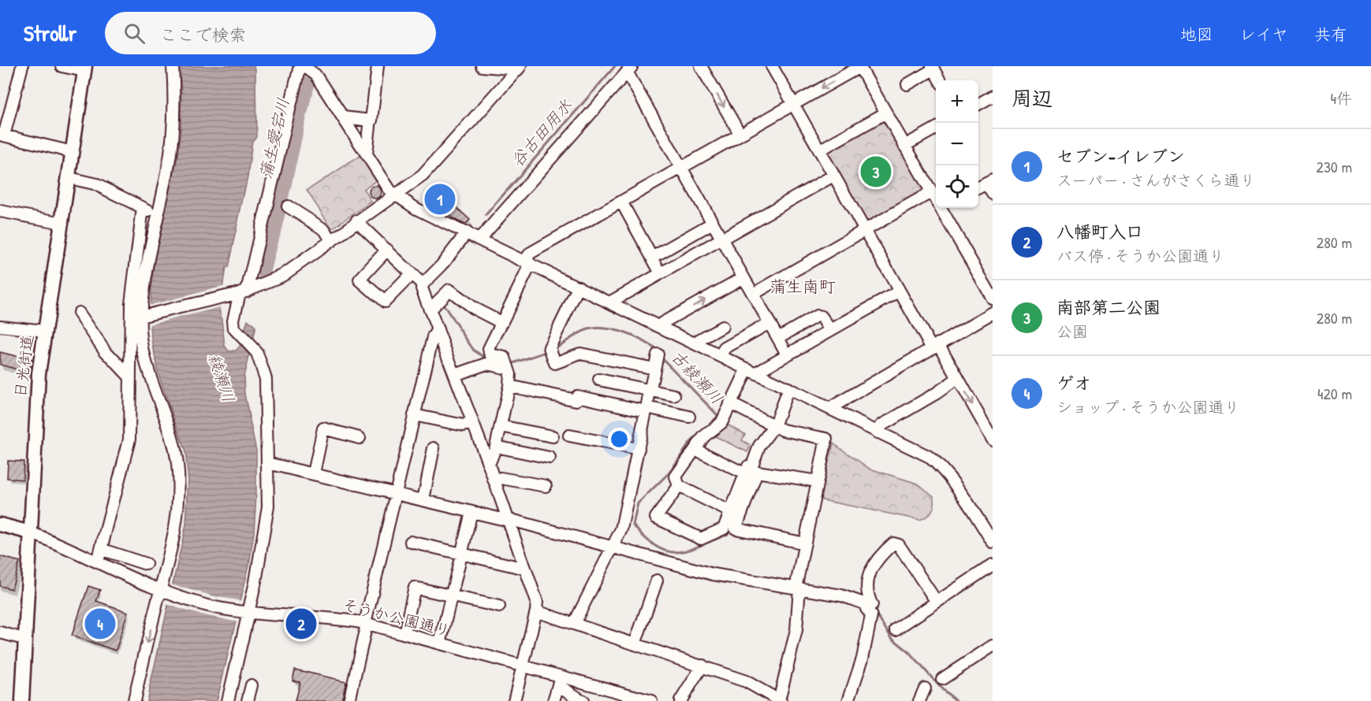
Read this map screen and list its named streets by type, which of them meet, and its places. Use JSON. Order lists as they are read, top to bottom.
{
  "streets": {
    "main road": ["日光街道"],
    "street": ["そうか公園通り"]
  },
  "crossings": [
    ["日光街道", "そうか公園通り"]
  ],
  "districts": ["蒲生南町"],
  "water": [
    "谷古田用水",
    "蒲生愛宕川",
    "古綾瀬川",
    "綾瀬川"
  ],
  "page": {
    "header": "Strollr",
    "search": "ここで検索",
    "nav": ["地図", "レイヤ", "共有"],
    "heading": ["周辺", "4件"],
    "map_buttons": ["+", "−"],
    "list": [
      {
        "mark": "1",
        "name": "セブン-イレブン",
        "note": "スーパー · さんがさくら通り",
        "value": "230 m"
      },
      {
        "mark": "2",
        "name": "八幡町入口",
        "note": "バス停 · そうか公園通り",
        "value": "280 m"
      },
      {
        "mark": "3",
        "name": "南部第二公園",
        "note": "公園",
        "value": "280 m"
      },
      {
        "mark": "4",
        "name": "ゲオ",
        "note": "ショップ · そうか公園通り",
        "value": "420 m"
      }
    ],
    "pins": [
      "3",
      "1",
      "2",
      "4"
    ]
  }
}
